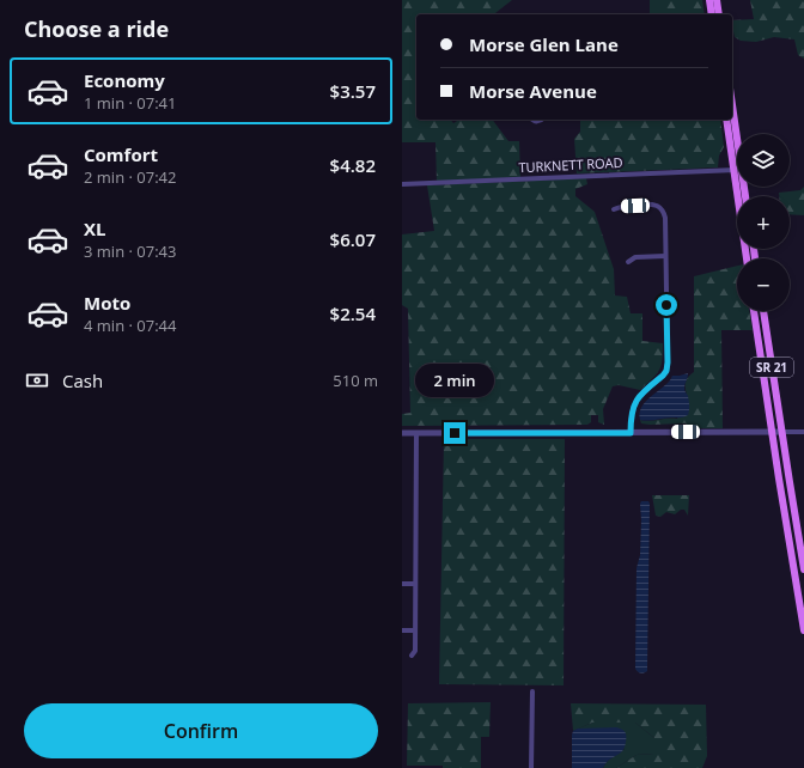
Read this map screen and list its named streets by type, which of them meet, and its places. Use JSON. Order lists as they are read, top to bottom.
{
  "streets": {
    "main road": ["SR 21"],
    "street": ["TURKNETT ROAD"]
  },
  "page": {
    "heading": "Choose a ride",
    "banner": ["Morse Glen Lane", "Morse Avenue"],
    "list": [
      {
        "name": "Economy",
        "note": "1 min · 07:41",
        "value": "$3.57"
      },
      {
        "name": "Comfort",
        "note": "2 min · 07:42",
        "value": "$4.82"
      },
      {
        "name": "XL",
        "note": "3 min · 07:43",
        "value": "$6.07"
      },
      {
        "name": "Moto",
        "note": "4 min · 07:44",
        "value": "$2.54"
      }
    ],
    "map_buttons": ["+", "−"],
    "pay": ["Cash", "510 m"],
    "bubble": "2 min",
    "buttons": "Confirm"
  }
}
